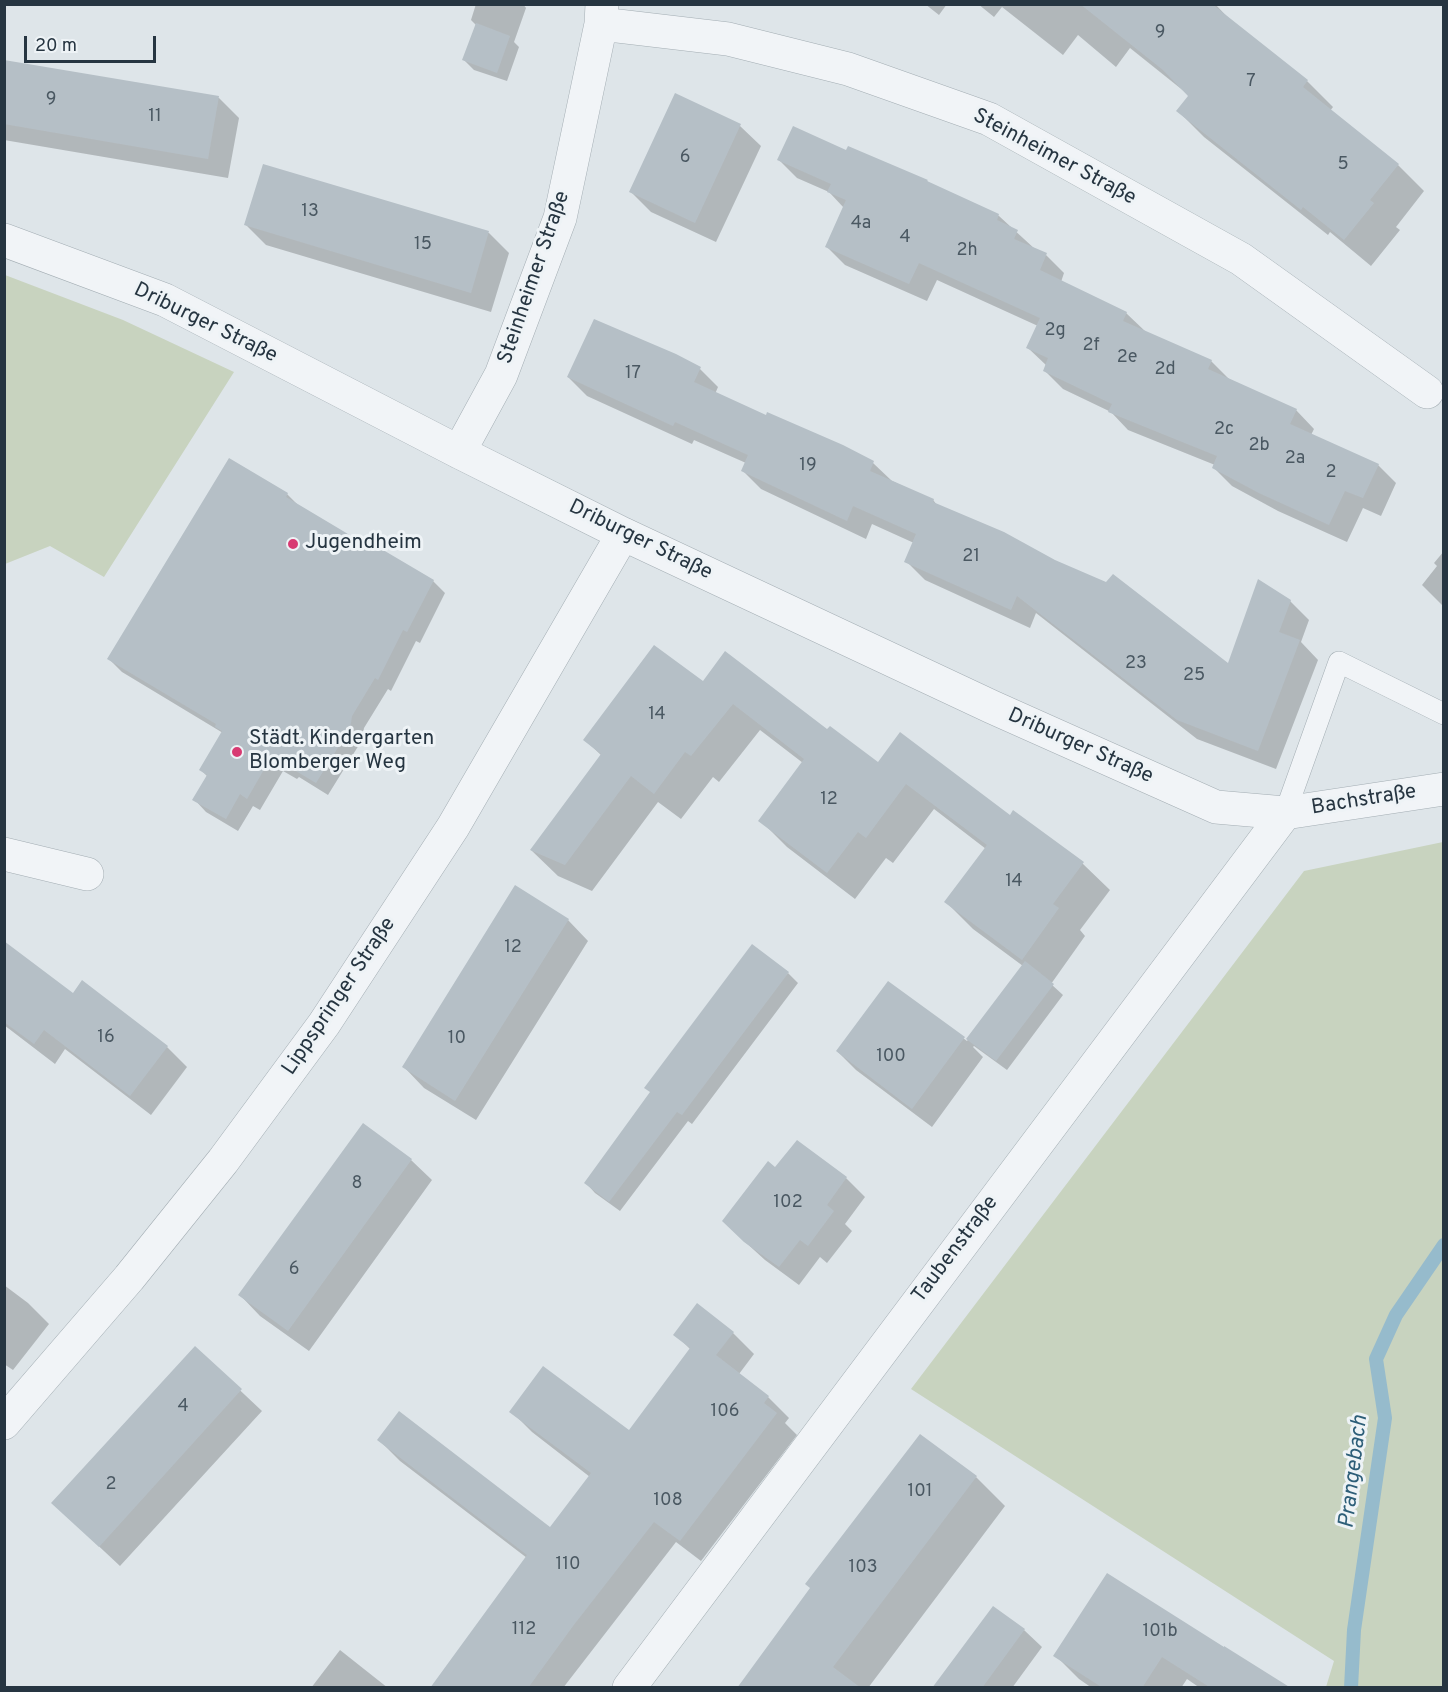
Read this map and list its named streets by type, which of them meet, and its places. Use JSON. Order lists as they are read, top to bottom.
{
  "streets": {
    "street": [
      "Steinheimer Straße",
      "Driburger Straße",
      "Bachstraße",
      "Lippspringer Straße",
      "Taubenstraße"
    ]
  },
  "crossings": [
    ["Steinheimer Straße", "Driburger Straße"],
    ["Driburger Straße", "Bachstraße"],
    ["Driburger Straße", "Lippspringer Straße"],
    ["Driburger Straße", "Taubenstraße"],
    ["Bachstraße", "Taubenstraße"]
  ],
  "water": ["Prangebach"],
  "places": ["Jugendheim", "Städt. Kindergarten Blomberger Weg"],
  "house_numbers": [
    "9",
    "7",
    "9",
    "11",
    "6",
    "5",
    "13",
    "4a",
    "4",
    "15",
    "2h",
    "2g",
    "2f",
    "2e",
    "2d",
    "17",
    "2c",
    "2b",
    "2a",
    "19",
    "2",
    "21",
    "23",
    "25",
    "14",
    "12",
    "14",
    "12",
    "16",
    "10",
    "100",
    "8",
    "102",
    "6",
    "4",
    "106",
    "2",
    "101",
    "108",
    "110",
    "103",
    "112",
    "101b"
  ],
  "scale_bar": "20 m"
}
